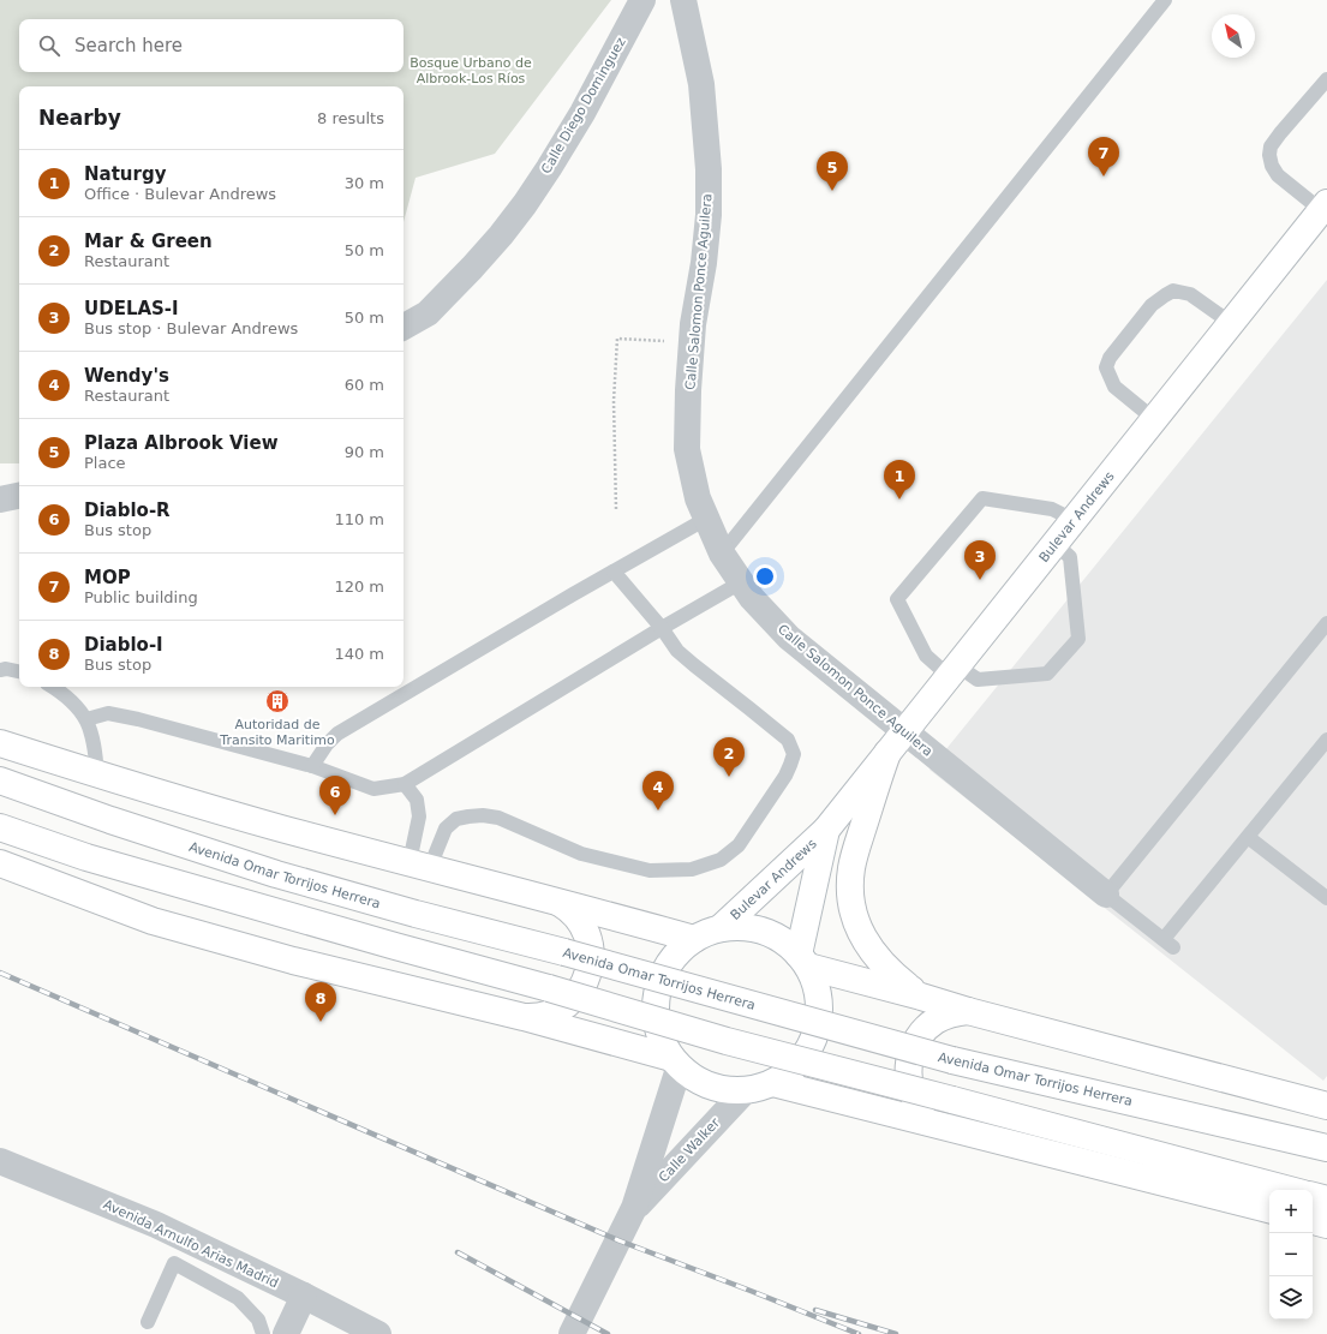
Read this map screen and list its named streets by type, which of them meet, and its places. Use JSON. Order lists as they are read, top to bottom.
{
  "streets": {
    "main road": ["Bulevar Andrews", "Avenida Omar Torrijos Herrera"],
    "street": [
      "Calle Diego Dominguez",
      "Calle Salomon Ponce Aguilera",
      "Calle Walker",
      "Avenida Arnulfo Arias Madrid"
    ]
  },
  "crossings": [
    ["Calle Salomon Ponce Aguilera", "Bulevar Andrews"],
    ["Bulevar Andrews", "Calle Walker"]
  ],
  "parks": ["Bosque Urbano de Albrook-Los Ríos"],
  "places": {
    "building": ["Autoridad de Transito Maritimo"]
  },
  "north": "top left",
  "page": {
    "search": "Search here",
    "heading": ["Nearby", "8 results"],
    "pins": [
      "7",
      "5",
      "1",
      "3",
      "2",
      "4",
      "6",
      "8"
    ],
    "list": [
      {
        "mark": "1",
        "name": "Naturgy",
        "note": "Office · Bulevar Andrews",
        "value": "30 m"
      },
      {
        "mark": "2",
        "name": "Mar & Green",
        "note": "Restaurant",
        "value": "50 m"
      },
      {
        "mark": "3",
        "name": "UDELAS-I",
        "note": "Bus stop · Bulevar Andrews",
        "value": "50 m"
      },
      {
        "mark": "4",
        "name": "Wendy's",
        "note": "Restaurant",
        "value": "60 m"
      },
      {
        "mark": "5",
        "name": "Plaza Albrook View",
        "note": "Place",
        "value": "90 m"
      },
      {
        "mark": "6",
        "name": "Diablo-R",
        "note": "Bus stop",
        "value": "110 m"
      },
      {
        "mark": "7",
        "name": "MOP",
        "note": "Public building",
        "value": "120 m"
      },
      {
        "mark": "8",
        "name": "Diablo-I",
        "note": "Bus stop",
        "value": "140 m"
      }
    ],
    "map_buttons": ["+", "−"]
  }
}
